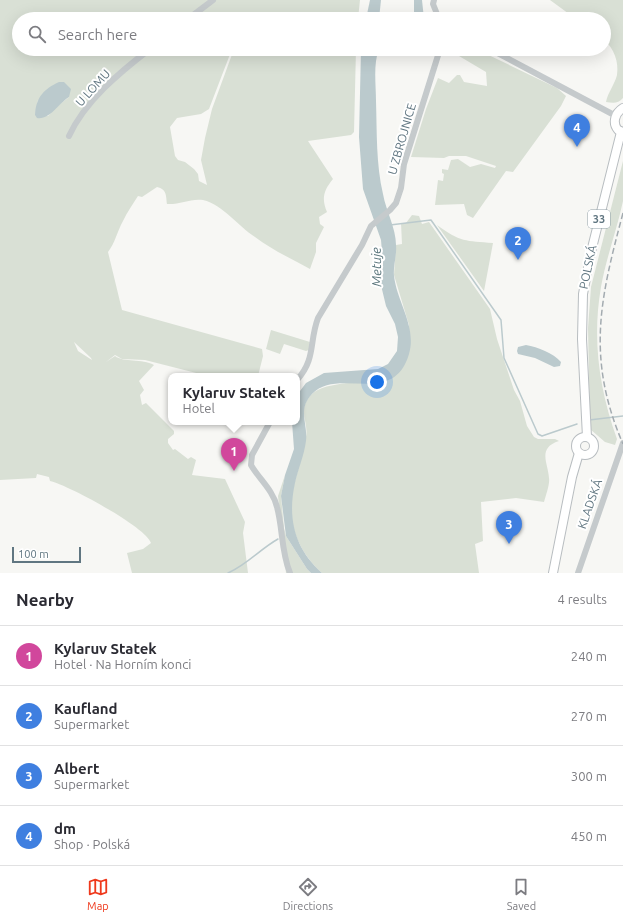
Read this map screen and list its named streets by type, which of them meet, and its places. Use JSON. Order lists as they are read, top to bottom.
{
  "streets": {
    "main road": ["33", "POLSKÁ"],
    "street": ["U LOMU", "U ZBROJNICE", "KLADSKÁ"]
  },
  "water": ["Metuje"],
  "scale_bar": "100 m",
  "page": {
    "search": "Search here",
    "pins": [
      "4",
      "2",
      "1",
      "3"
    ],
    "popup": ["Kylaruv Statek", "Hotel"],
    "scale": "100 m",
    "heading": ["Nearby", "4 results"],
    "list": [
      {
        "mark": "1",
        "name": "Kylaruv Statek",
        "note": "Hotel · Na Horním konci",
        "value": "240 m"
      },
      {
        "mark": "2",
        "name": "Kaufland",
        "note": "Supermarket",
        "value": "270 m"
      },
      {
        "mark": "3",
        "name": "Albert",
        "note": "Supermarket",
        "value": "300 m"
      },
      {
        "mark": "4",
        "name": "dm",
        "note": "Shop · Polská",
        "value": "450 m"
      }
    ],
    "nav": ["Map", "Directions", "Saved"]
  }
}
